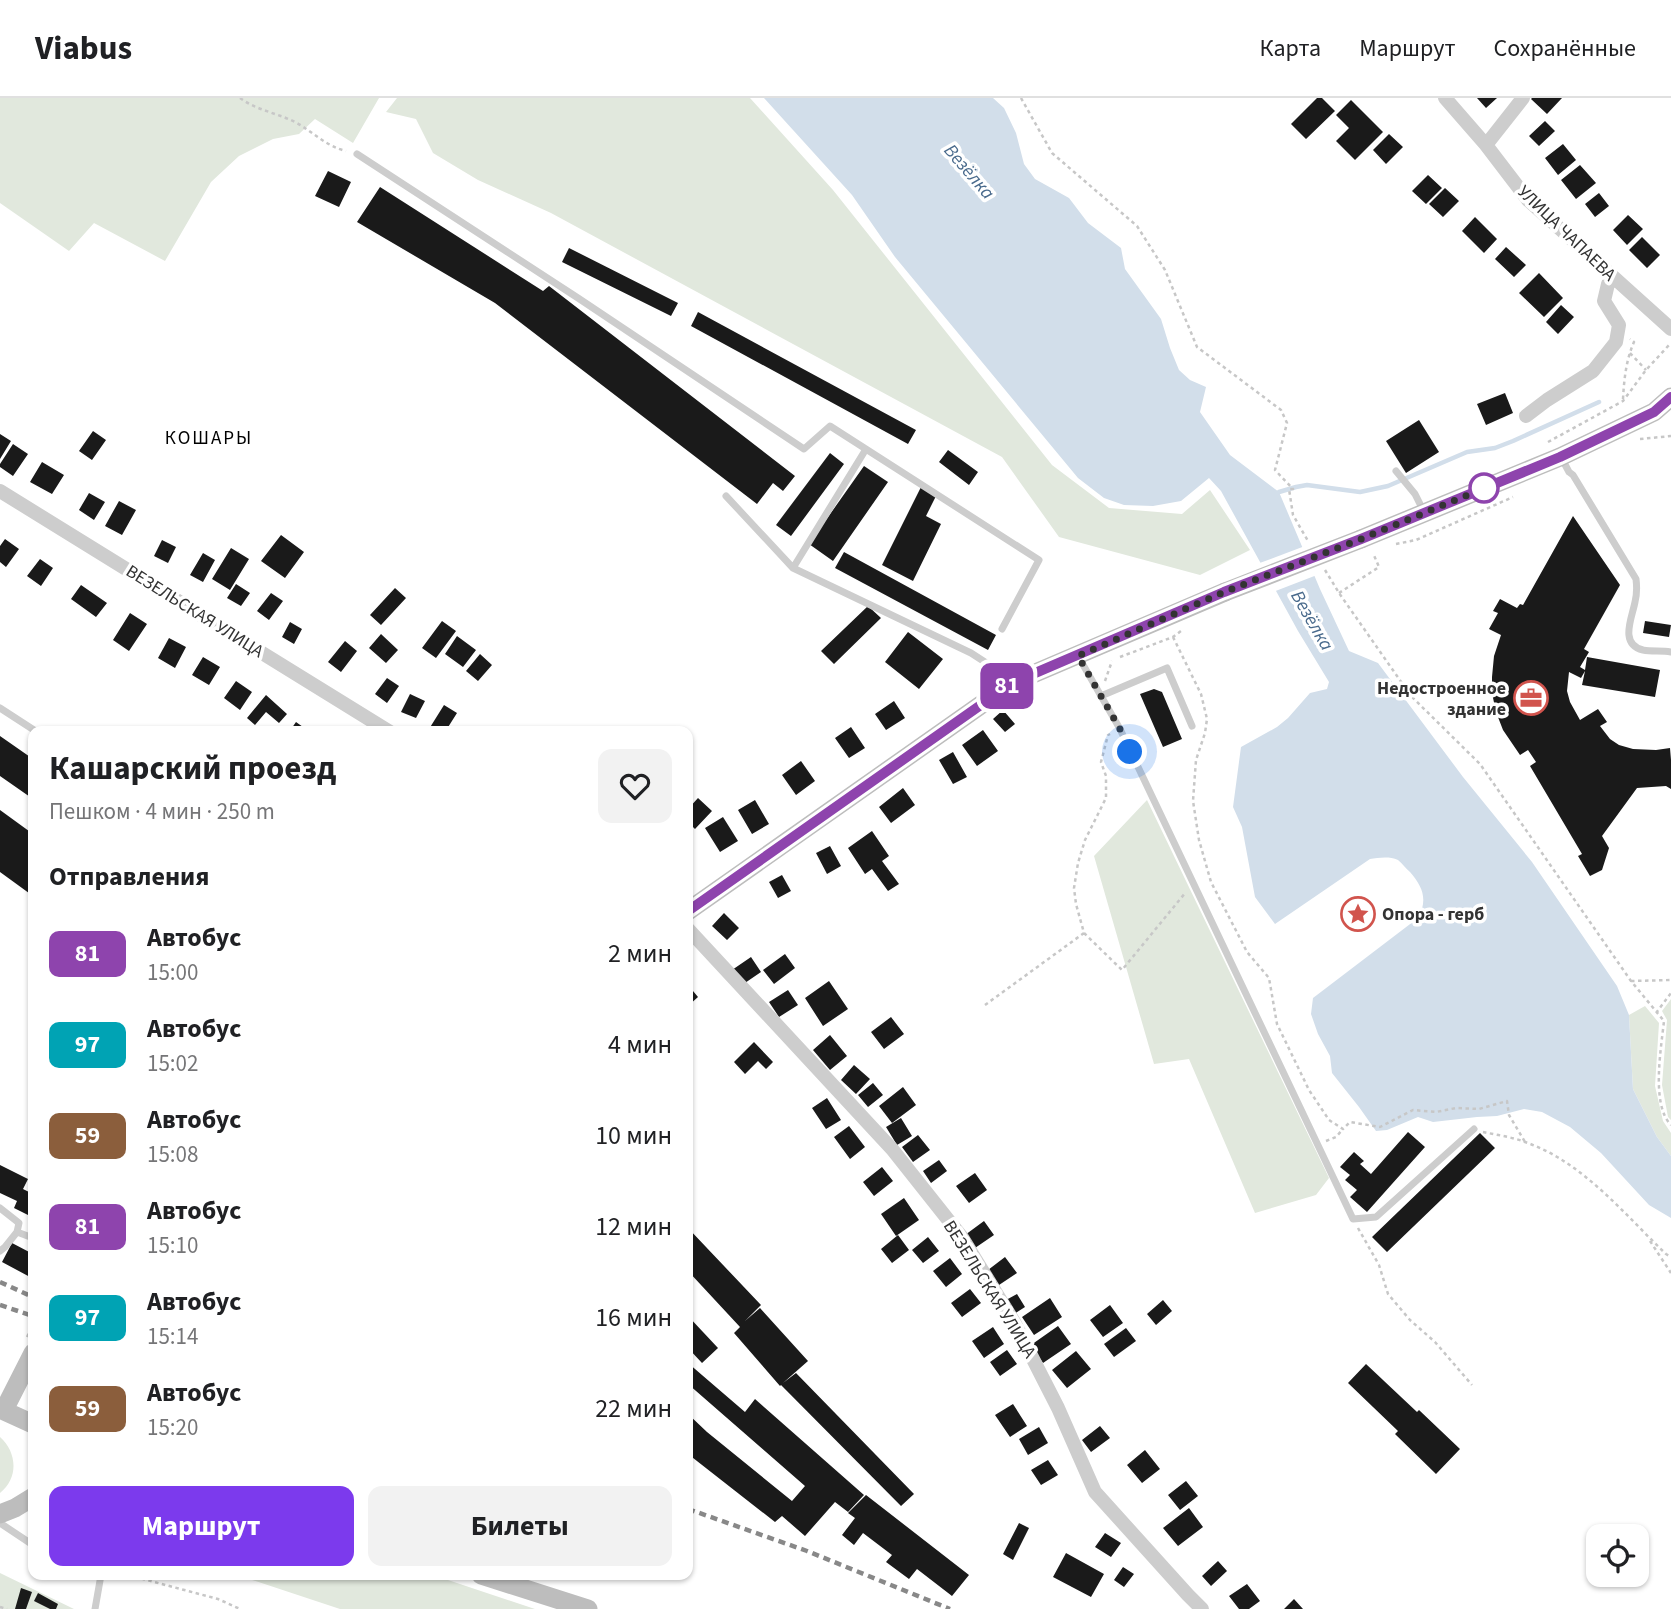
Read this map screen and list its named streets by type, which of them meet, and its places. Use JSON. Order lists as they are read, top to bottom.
{
  "streets": {
    "street": ["УЛИЦА ЧАПАЕВА", "ВЕЗЕЛЬСКАЯ УЛИЦА"]
  },
  "districts": ["КОШАРЫ"],
  "water": ["Везёлка"],
  "places": {
    "office": ["Недостроенное здание"],
    "place": ["Опора - герб"]
  },
  "lines": ["bus line 81"],
  "page": {
    "header": "Viabus",
    "nav": ["Карта", "Маршрут", "Сохранённые"],
    "on_map": "81",
    "heading": [
      ["Кашарский проезд", "Пешком · 4 мин · 250 m"],
      "Отправления"
    ],
    "list": [
      {
        "mark": "81",
        "name": "Автобус",
        "note": "15:00",
        "value": "2 мин"
      },
      {
        "mark": "97",
        "name": "Автобус",
        "note": "15:02",
        "value": "4 мин"
      },
      {
        "mark": "59",
        "name": "Автобус",
        "note": "15:08",
        "value": "10 мин"
      },
      {
        "mark": "81",
        "name": "Автобус",
        "note": "15:10",
        "value": "12 мин"
      },
      {
        "mark": "97",
        "name": "Автобус",
        "note": "15:14",
        "value": "16 мин"
      },
      {
        "mark": "59",
        "name": "Автобус",
        "note": "15:20",
        "value": "22 мин"
      }
    ],
    "buttons": ["Маршрут", "Билеты"]
  }
}
